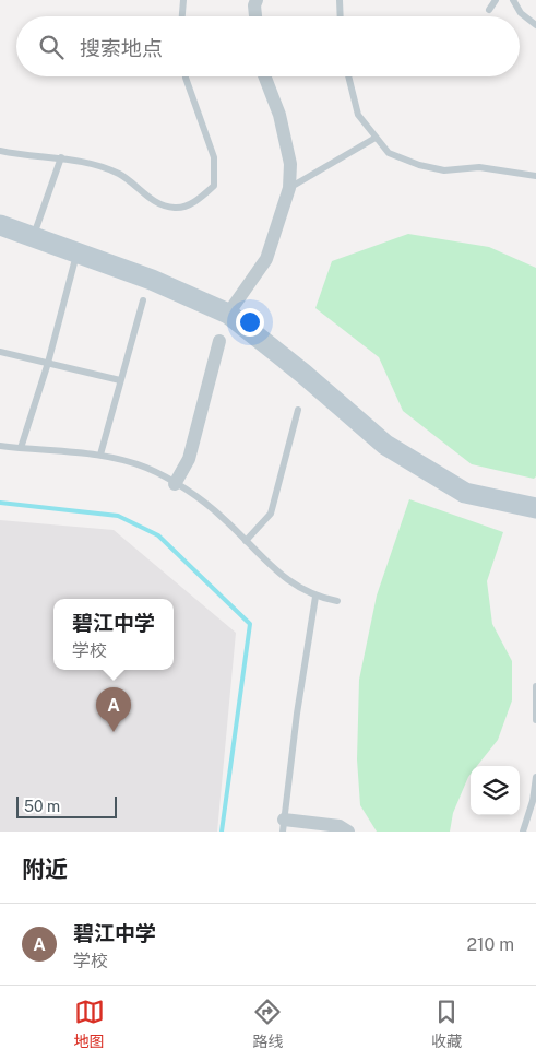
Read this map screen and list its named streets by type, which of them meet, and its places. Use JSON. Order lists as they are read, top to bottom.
{
  "scale_bar": "50 m",
  "page": {
    "search": "搜索地点",
    "popup": ["碧江中学", "学校"],
    "pins": "A",
    "scale": "50 m",
    "heading": "附近",
    "list": [
      {
        "mark": "A",
        "name": "碧江中学",
        "note": "学校",
        "value": "210 m"
      }
    ],
    "nav": ["地图", "路线", "收藏"]
  }
}
